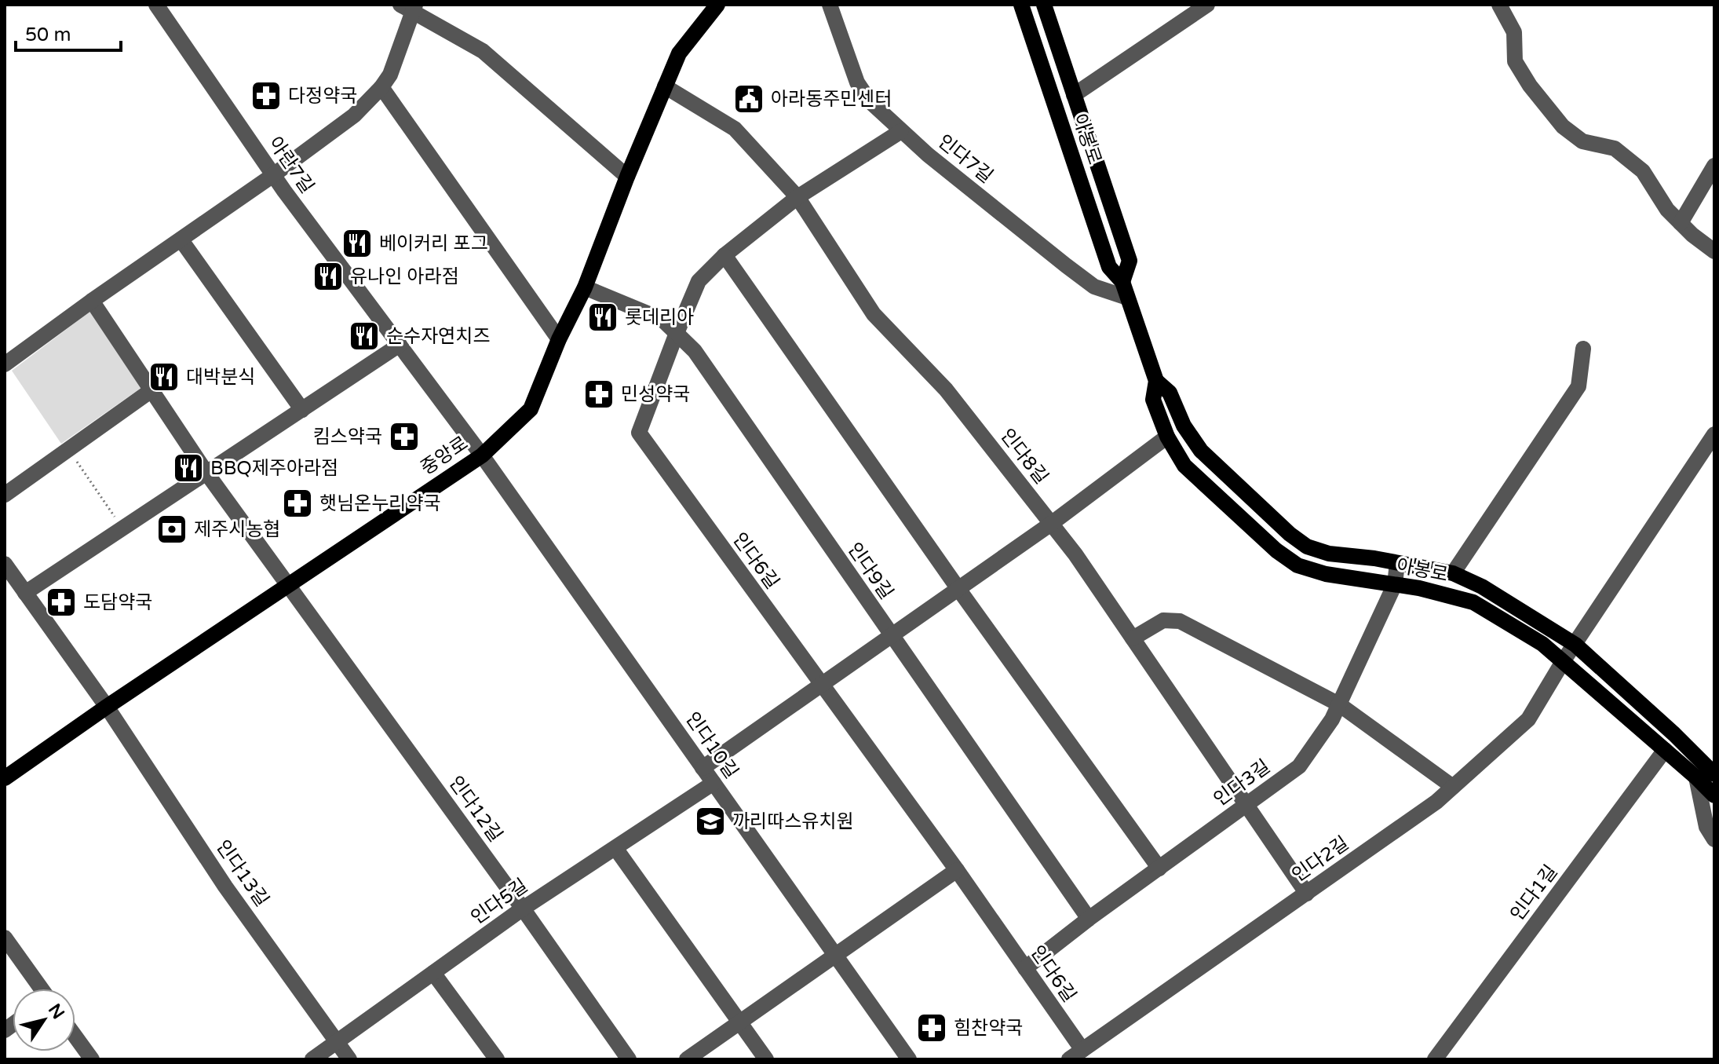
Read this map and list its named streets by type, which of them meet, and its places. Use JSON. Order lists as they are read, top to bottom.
{
  "streets": {
    "main road": ["아봉로", "중앙로"],
    "street": [
      "인다7길",
      "아란7길",
      "인다8길",
      "인다6길",
      "인다9길",
      "인다10길",
      "인다3길",
      "인다12길",
      "인다2길",
      "인다13길",
      "인다1길",
      "인다5길"
    ]
  },
  "crossings": [
    ["아봉로", "인다7길"],
    ["아봉로", "인다3길"],
    ["아봉로", "인다2길"],
    ["아봉로", "인다1길"],
    ["인다7길", "인다6길"],
    ["아란7길", "중앙로"],
    ["아란7길", "인다10길"],
    ["중앙로", "인다8길"],
    ["중앙로", "인다9길"],
    ["중앙로", "인다10길"],
    ["중앙로", "인다12길"],
    ["중앙로", "인다13길"],
    ["인다8길", "인다6길"],
    ["인다8길", "인다3길"],
    ["인다8길", "인다2길"],
    ["인다6길", "인다9길"],
    ["인다6길", "인다3길"],
    ["인다6길", "인다2길"],
    ["인다9길", "인다3길"],
    ["인다10길", "인다5길"],
    ["인다12길", "인다5길"],
    ["인다13길", "인다5길"]
  ],
  "places": {
    "pharmacy": [
      "다정약국",
      "민성약국",
      "킴스약국",
      "햇님온누리약국",
      "도담약국",
      "힘찬약국"
    ],
    "public building": ["아라동주민센터"],
    "restaurant": [
      "베이커리 포그",
      "유나인 아라점",
      "롯데리아",
      "순수자연치즈",
      "대박분식",
      "BBQ제주아라점"
    ],
    "bank": ["제주시농협"],
    "school or university": ["까리따스유치원"]
  },
  "scale_bar": "50 m",
  "north": "top right"
}
